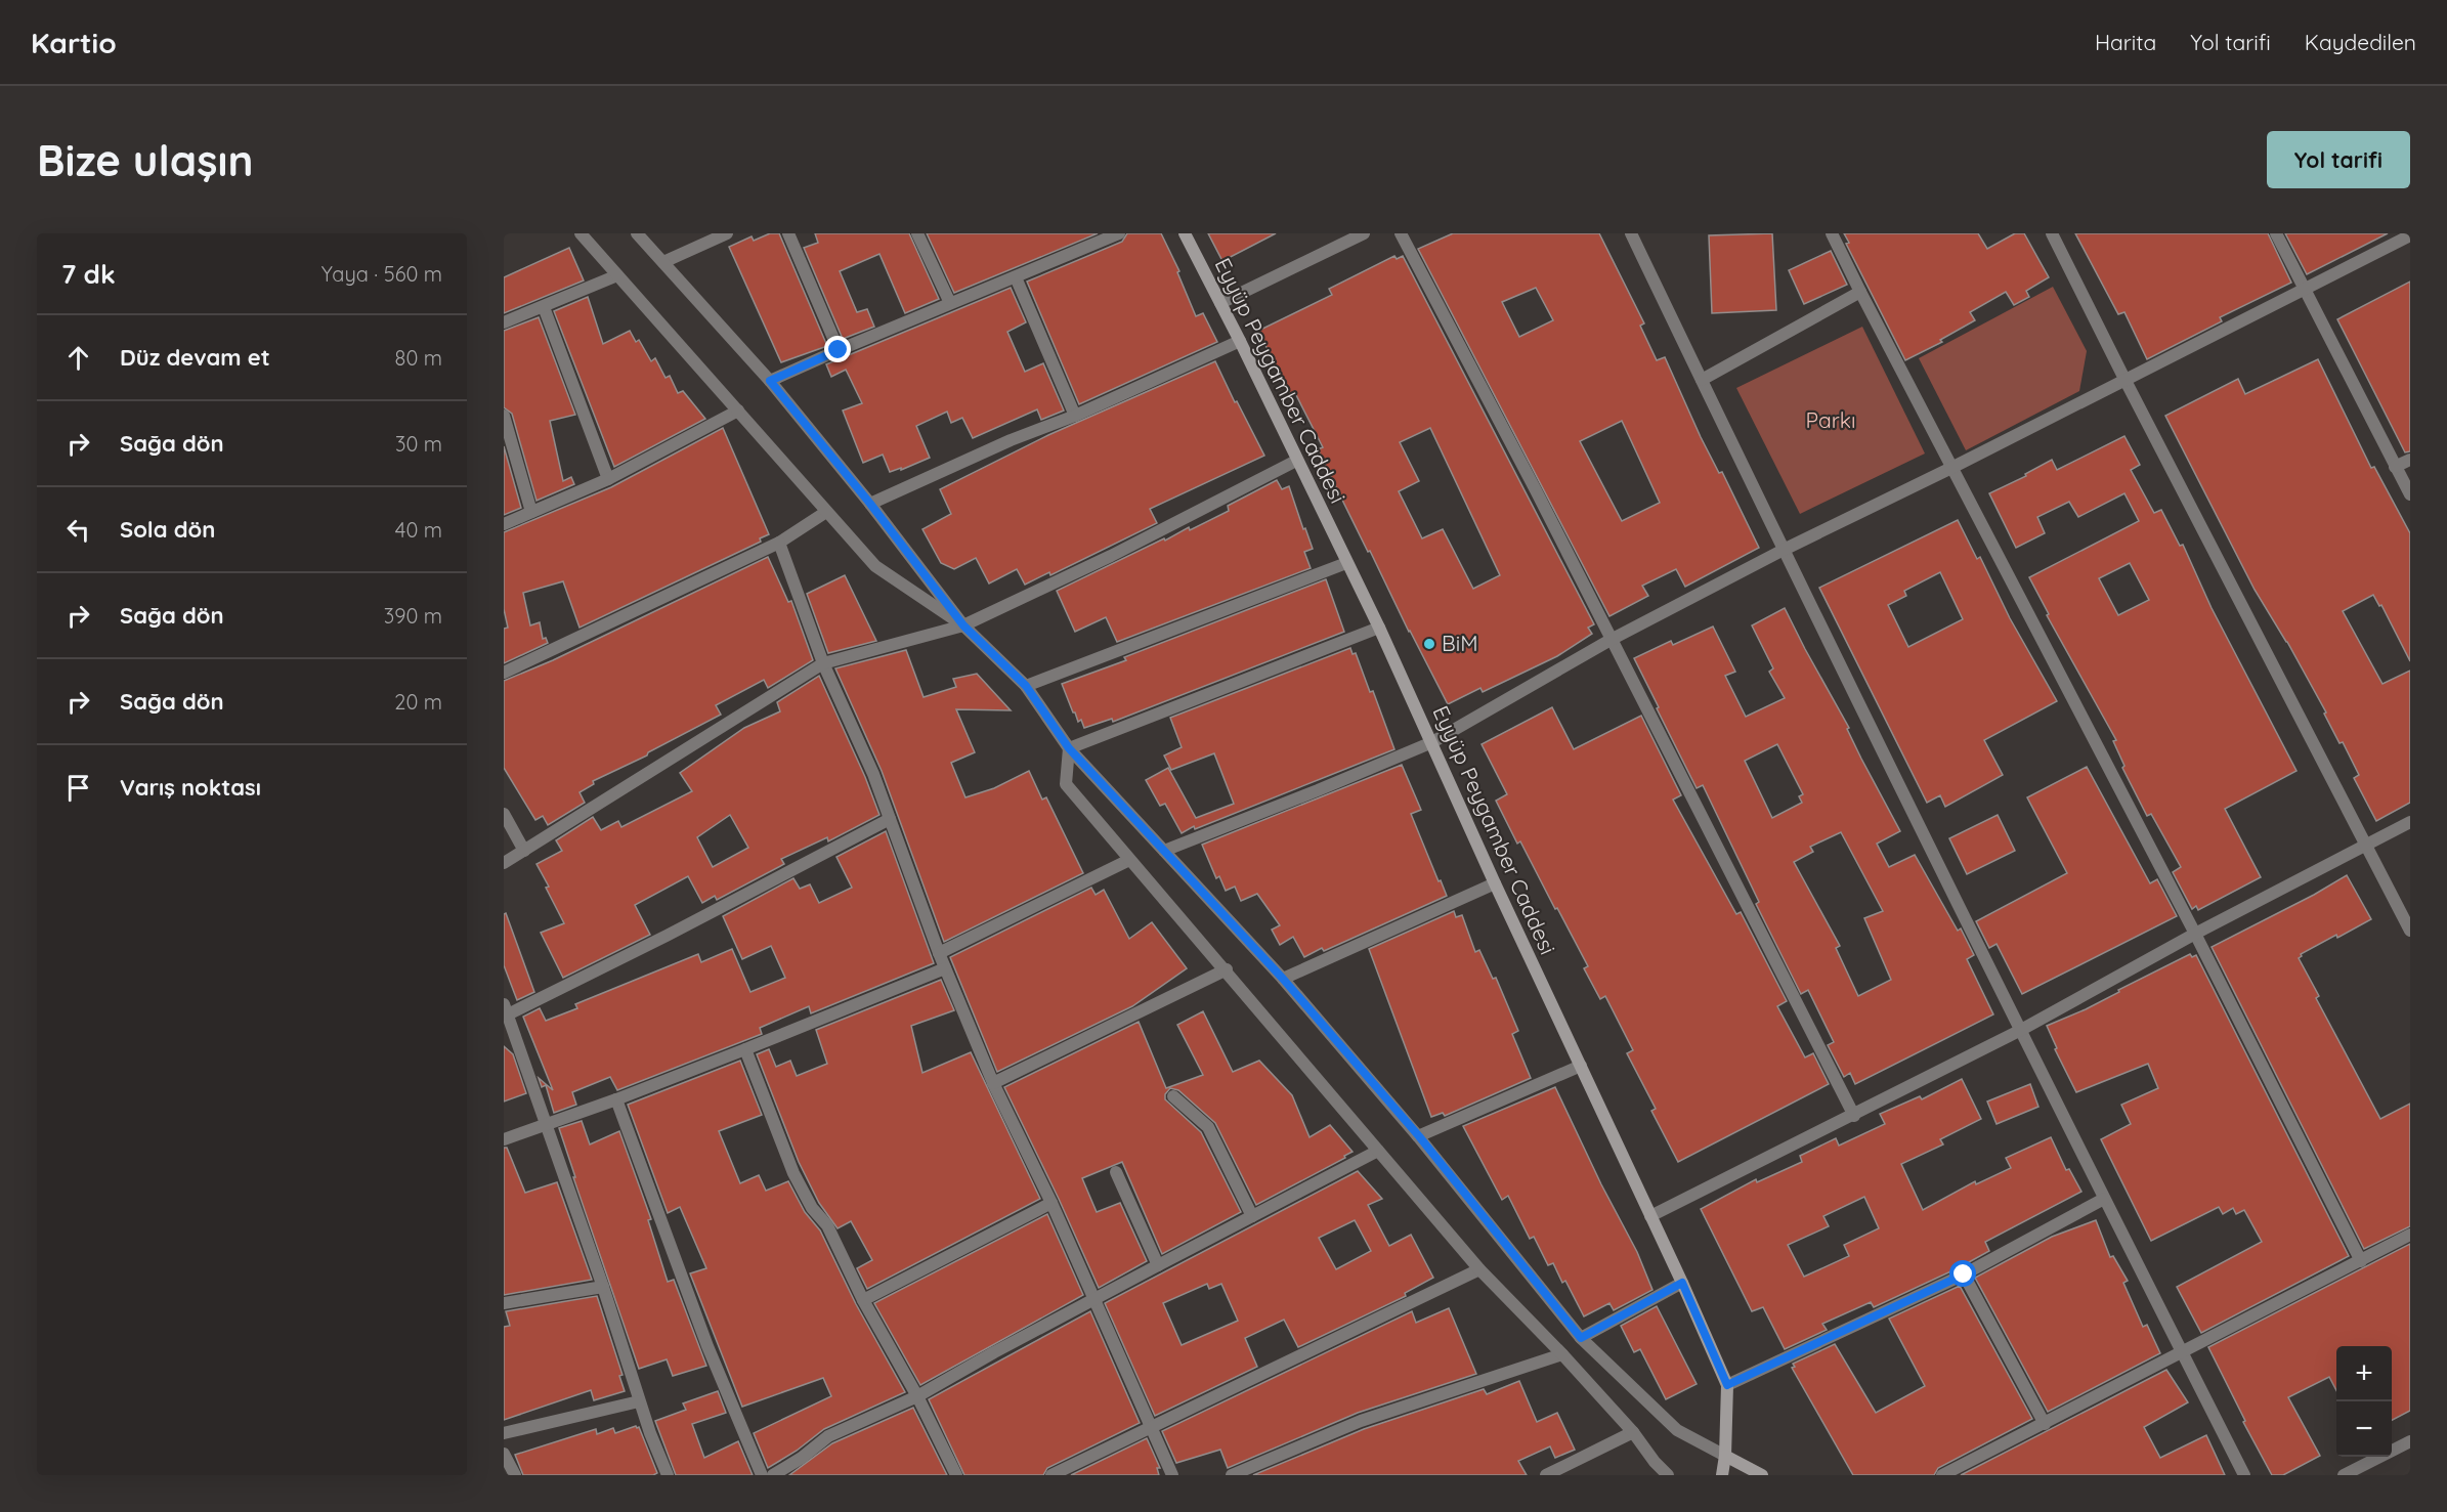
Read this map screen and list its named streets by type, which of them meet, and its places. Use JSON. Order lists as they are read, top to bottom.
{
  "streets": {
    "main road": ["Eyyüp Peygamber Caddesi"]
  },
  "parks": ["Parkı"],
  "places": ["BiM"],
  "page": {
    "header": "Kartio",
    "nav": ["Harita", "Yol tarifi", "Kaydedilen"],
    "buttons": "Yol tarifi",
    "title": "Bize ulaşın",
    "heading": ["7 dk", "Yaya · 560 m"],
    "list": [
      ["Düz devam et", "80 m"],
      ["Sağa dön", "30 m"],
      ["Sola dön", "40 m"],
      ["Sağa dön", "390 m"],
      ["Sağa dön", "20 m"],
      "Varış noktası"
    ],
    "map_buttons": ["+", "−"]
  }
}
